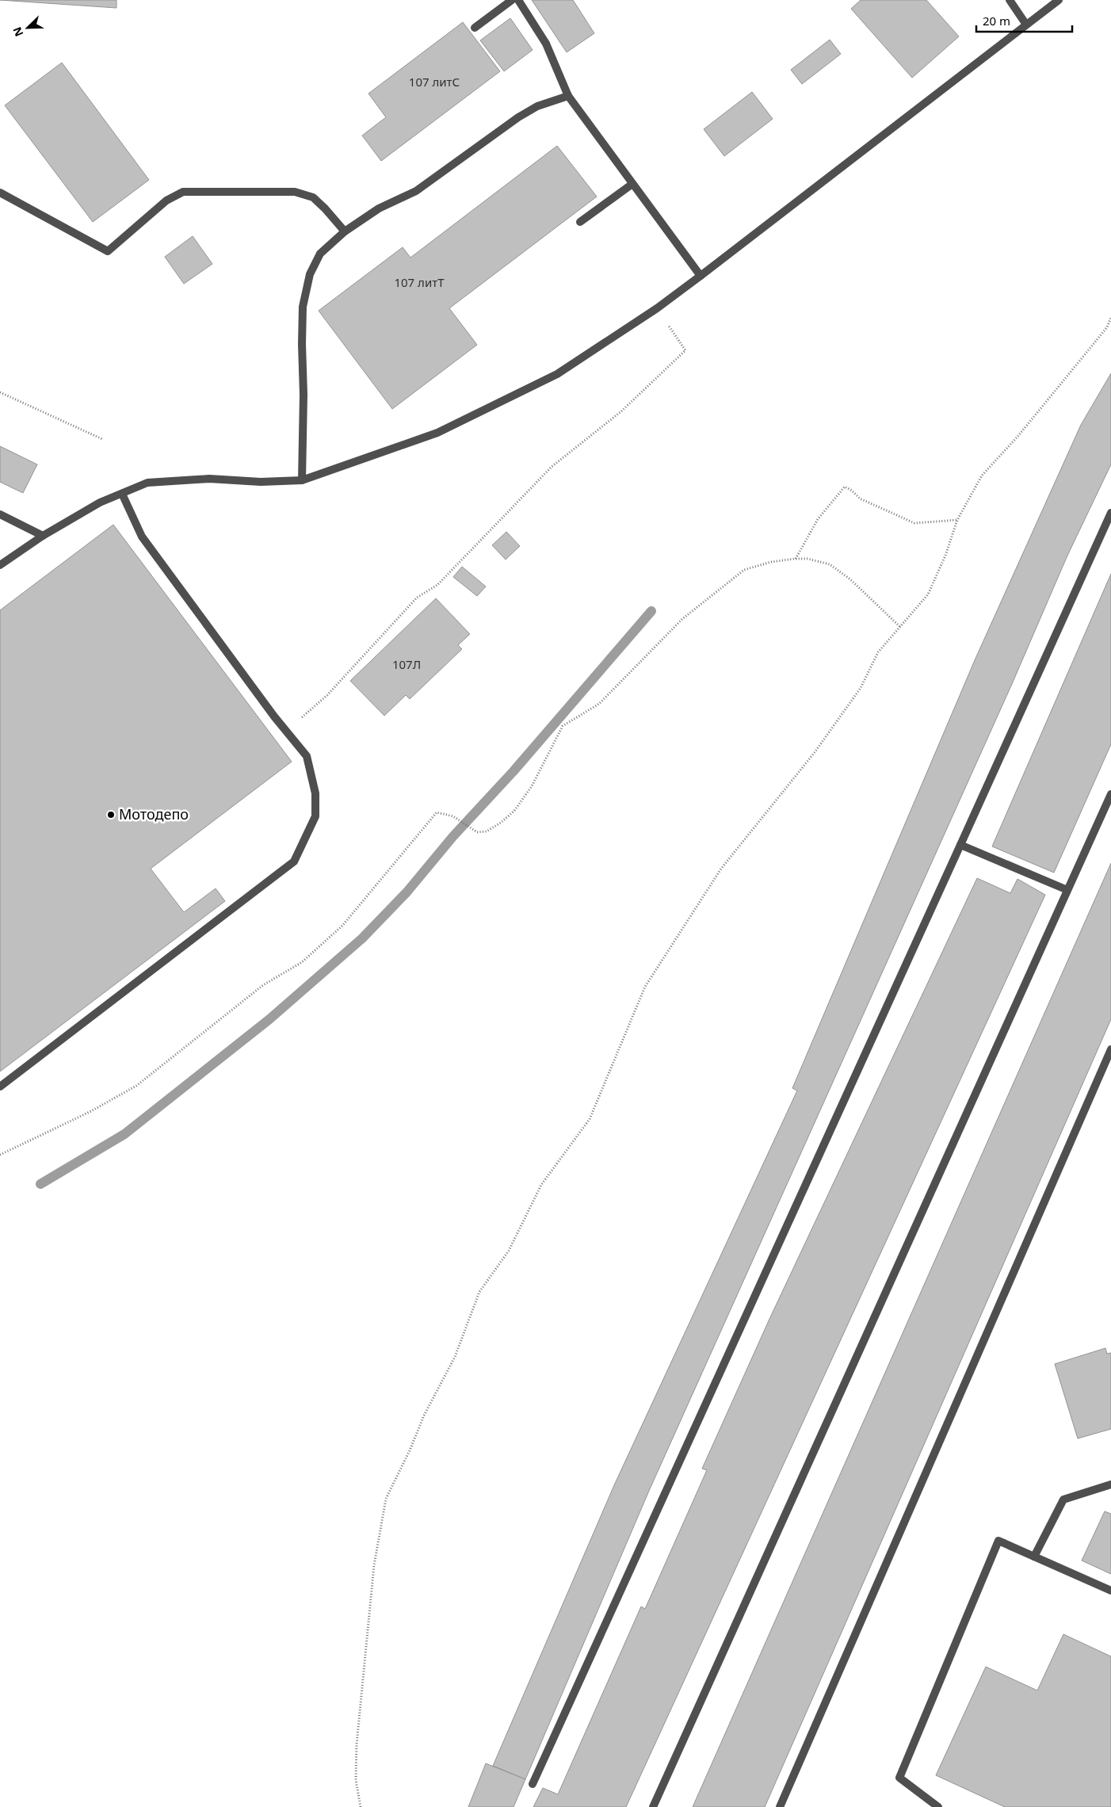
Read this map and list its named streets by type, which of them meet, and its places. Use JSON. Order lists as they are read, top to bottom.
{
  "places": ["Мотодепо"],
  "house_numbers": ["107 литС", "107 литТ", "107Л"],
  "scale_bar": "20 m",
  "north": "bottom left"
}
